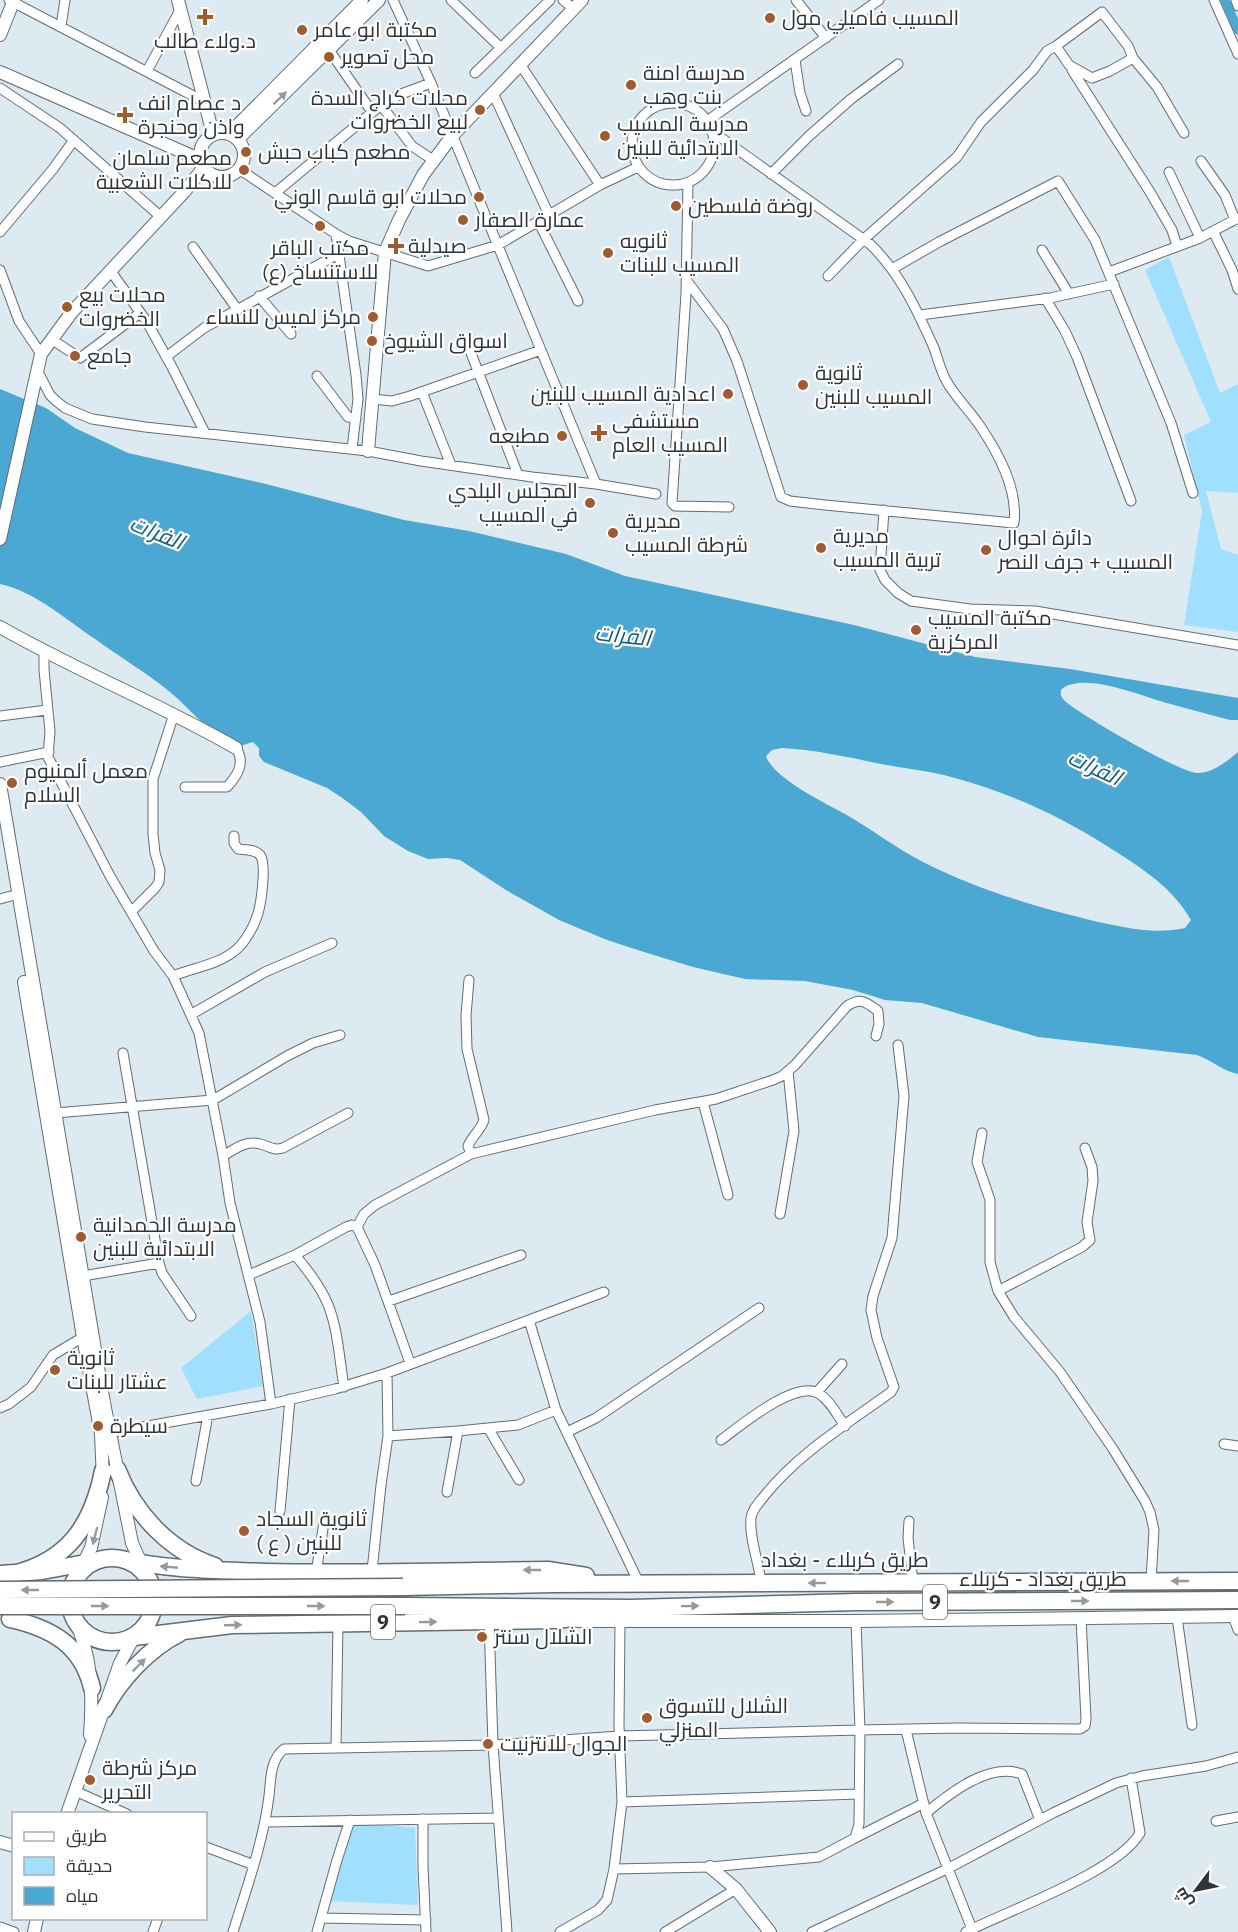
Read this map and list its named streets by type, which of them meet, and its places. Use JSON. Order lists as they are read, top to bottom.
{
  "streets": {
    "highway": ["طريق كربلاء - بغداد", "طريق بغداد - كربلاء", "9"]
  },
  "crossings": [
    ["طريق كربلاء - بغداد", "9"],
    ["طريق بغداد - كربلاء", "9"]
  ],
  "one_way": ["طريق كربلاء - بغداد", "طريق بغداد - كربلاء"],
  "water": ["الفرات"],
  "places": {
    "health": [
      "د.ولاء طالب",
      "د عصام انف واذن وحنجرة",
      "صيدلية",
      "مستشفى المسيب العام"
    ],
    "other": [
      "المسيب فاميلي مول",
      "مكتبة ابو عامر",
      "محل تصوير",
      "مدرسة امنة بنت وهب",
      "محلات كراج السدة لبيع الخضروات",
      "مدرسة المسيب الابتدائية للبنين",
      "مطعم كباب حبش",
      "مطعم سلمان للاكلات الشعبية",
      "محلات ابو قاسم الوني",
      "روضة فلسطين",
      "عمارة الصفار",
      "مكتب الباقر (ع) للاستنساخ",
      "ثانويه المسيب للبنات",
      "محلات بيع الخضروات",
      "مركز لميس للنساء",
      "اسواق الشيوخ",
      "جامع",
      "ثانوية المسيب للبنين",
      "اعدادية المسيب للبنين",
      "مطبعه",
      "المجلس البلدي في المسيب",
      "مديرية شرطة المسيب",
      "مديرية تربية المسيب",
      "دائرة احوال المسيب + جرف النصر",
      "مكتبة المسيب المركزية",
      "معمل ألمنيوم السلام",
      "مدرسة الحمدانية الابتدائية للبنين",
      "ثانوية عشتار للبنات",
      "سيطرة",
      "ثانوية السجاد ( ع ) للبنين",
      "الشلال سنتر",
      "الشلال للتسوق المنزلي",
      "الجوال للانترنيت",
      "مركز شرطة التحرير"
    ]
  },
  "legend": ["طريق", "حديقة", "مياه"],
  "north": "bottom left"
}
